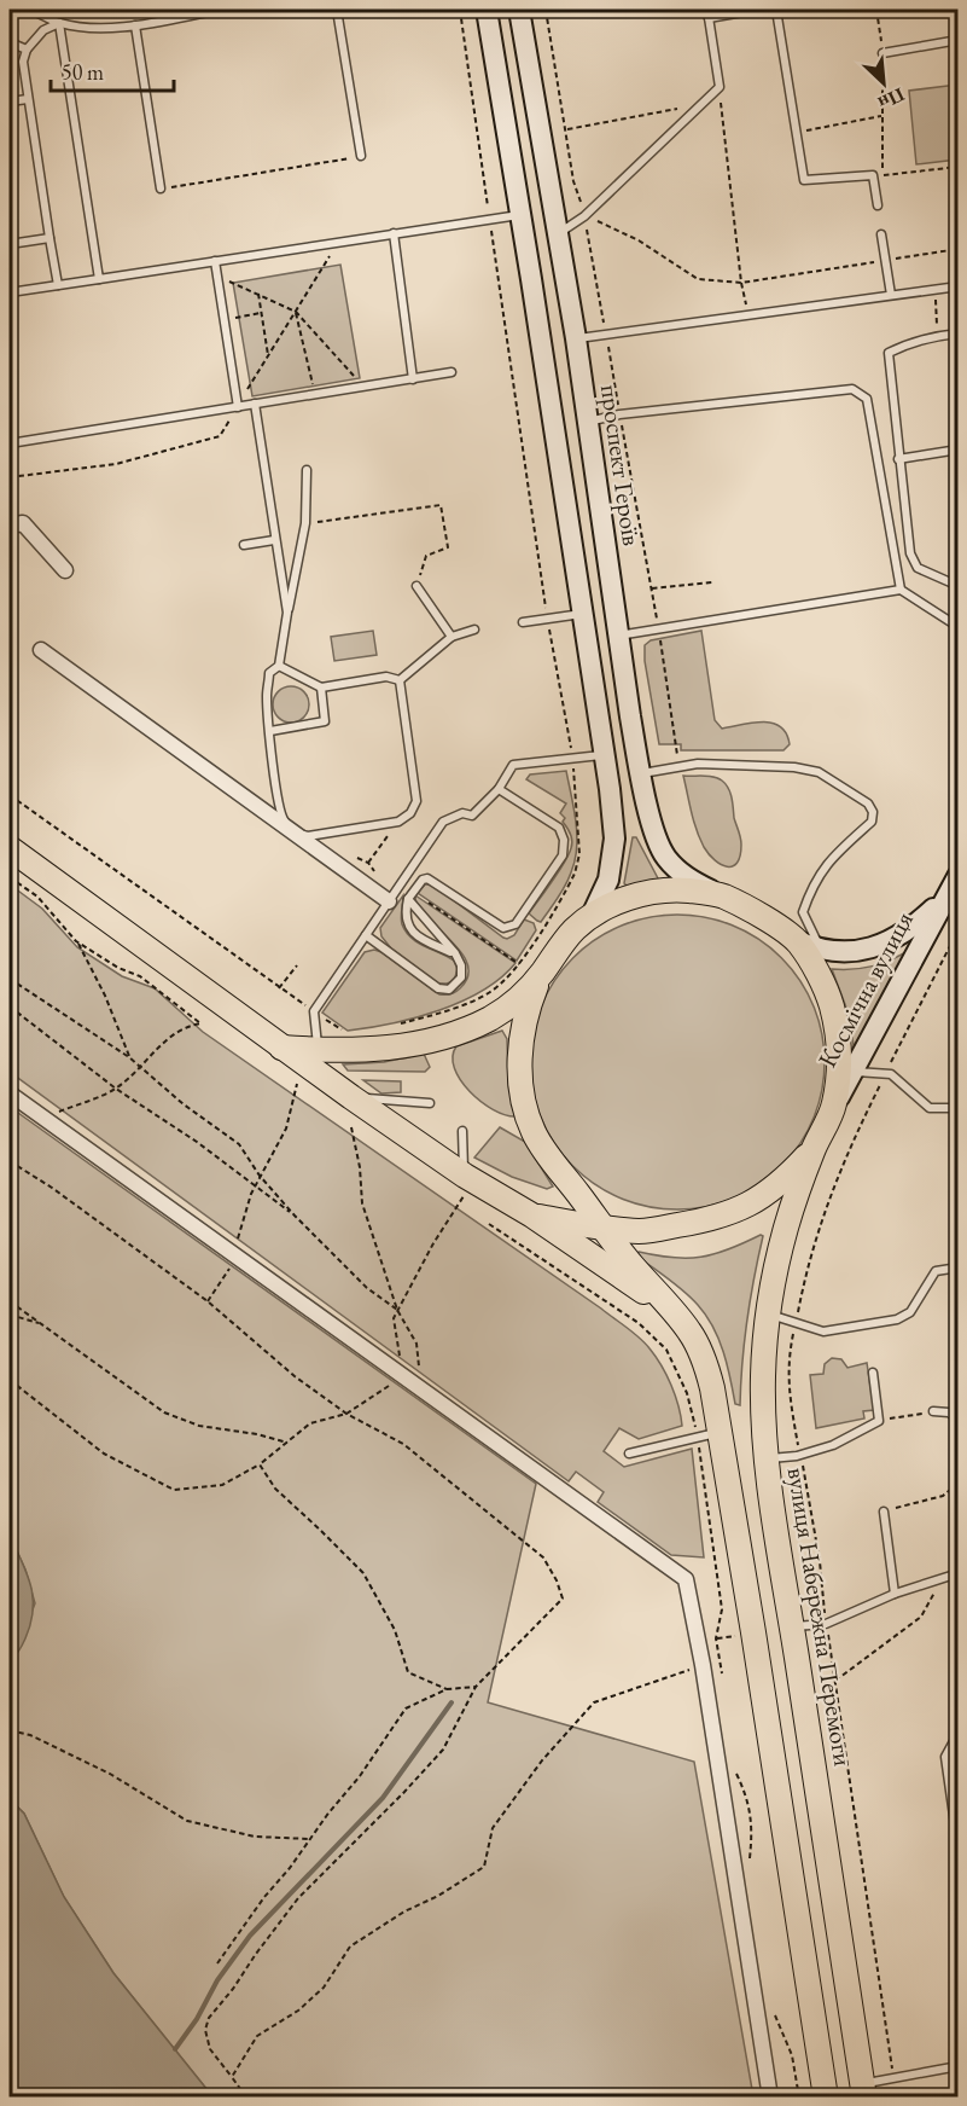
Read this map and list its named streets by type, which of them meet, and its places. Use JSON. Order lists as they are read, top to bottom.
{
  "streets": {
    "main road": ["проспект Героїв", "Космічна вулиця", "вулиця Набережна Перемоги"]
  },
  "crossings": [
    ["проспект Героїв", "вулиця Набережна Перемоги"],
    ["Космічна вулиця", "вулиця Набережна Перемоги"]
  ],
  "scale_bar": "50 m",
  "north": "bottom right"
}
